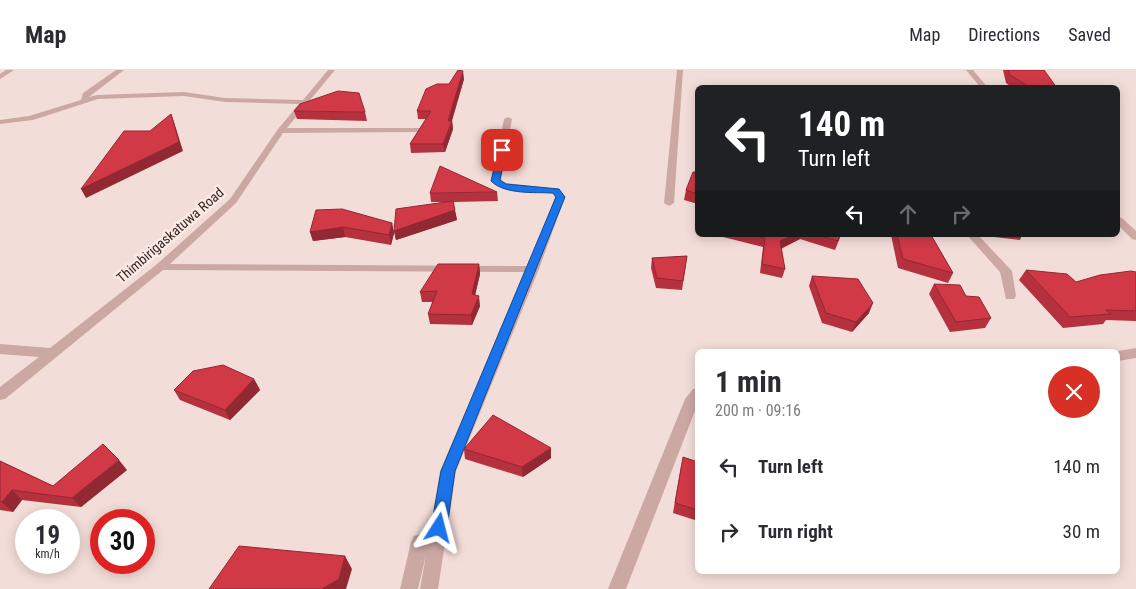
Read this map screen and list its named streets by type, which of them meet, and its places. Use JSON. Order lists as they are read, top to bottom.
{
  "streets": {
    "street": ["Thimbirigaskatuwa Road"]
  },
  "page": {
    "header": "Map",
    "nav": ["Map", "Directions", "Saved"],
    "turn": ["140 m", "Turn left"],
    "heading": ["1 min", "200 m · 09:16"],
    "list": [
      {
        "name": "Turn left",
        "value": "140 m"
      },
      {
        "name": "Turn right",
        "value": "30 m"
      }
    ],
    "speed": "19 km/h",
    "limit": "30"
  }
}
